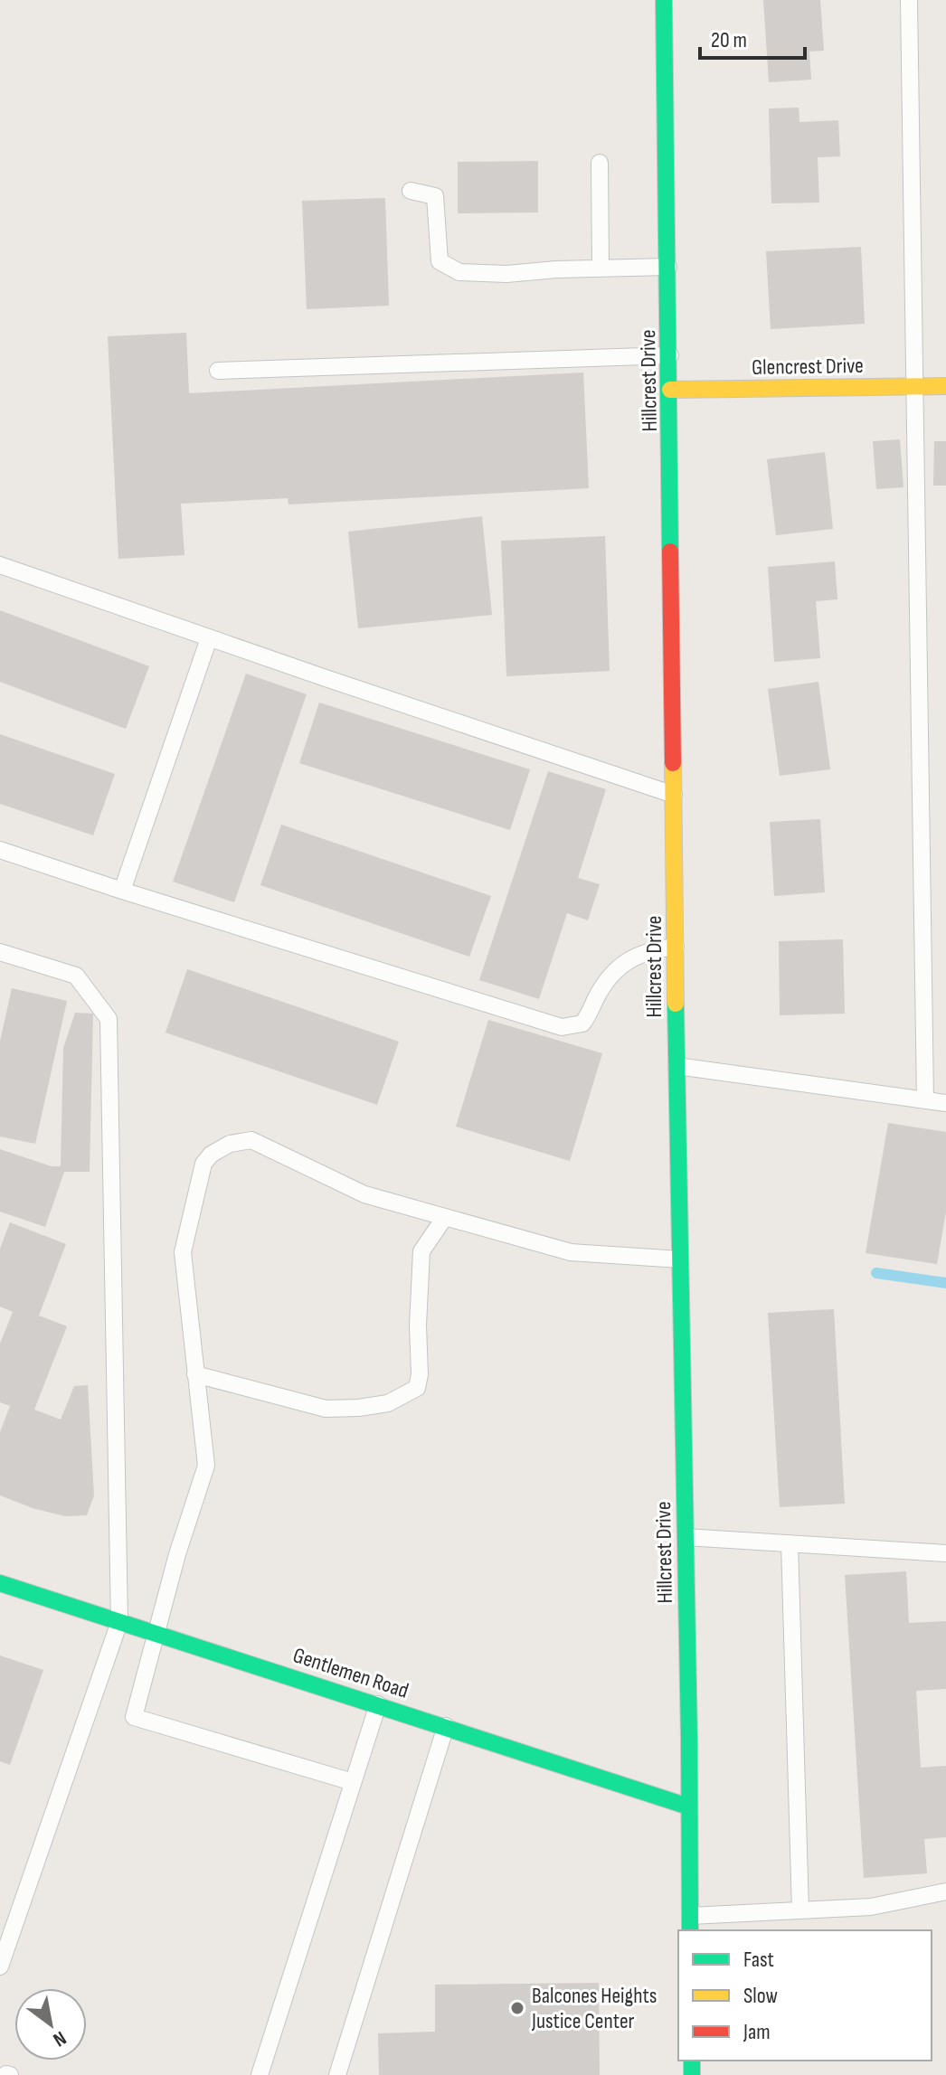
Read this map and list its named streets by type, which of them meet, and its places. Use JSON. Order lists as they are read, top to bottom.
{
  "streets": {
    "street": ["Glencrest Drive", "Hillcrest Drive", "Gentlemen Road"]
  },
  "crossings": [
    ["Glencrest Drive", "Hillcrest Drive"],
    ["Hillcrest Drive", "Gentlemen Road"]
  ],
  "places": ["Balcones Heights Justice Center"],
  "legend": ["Fast", "Slow", "Jam"],
  "scale_bar": "20 m",
  "north": "bottom right"
}
